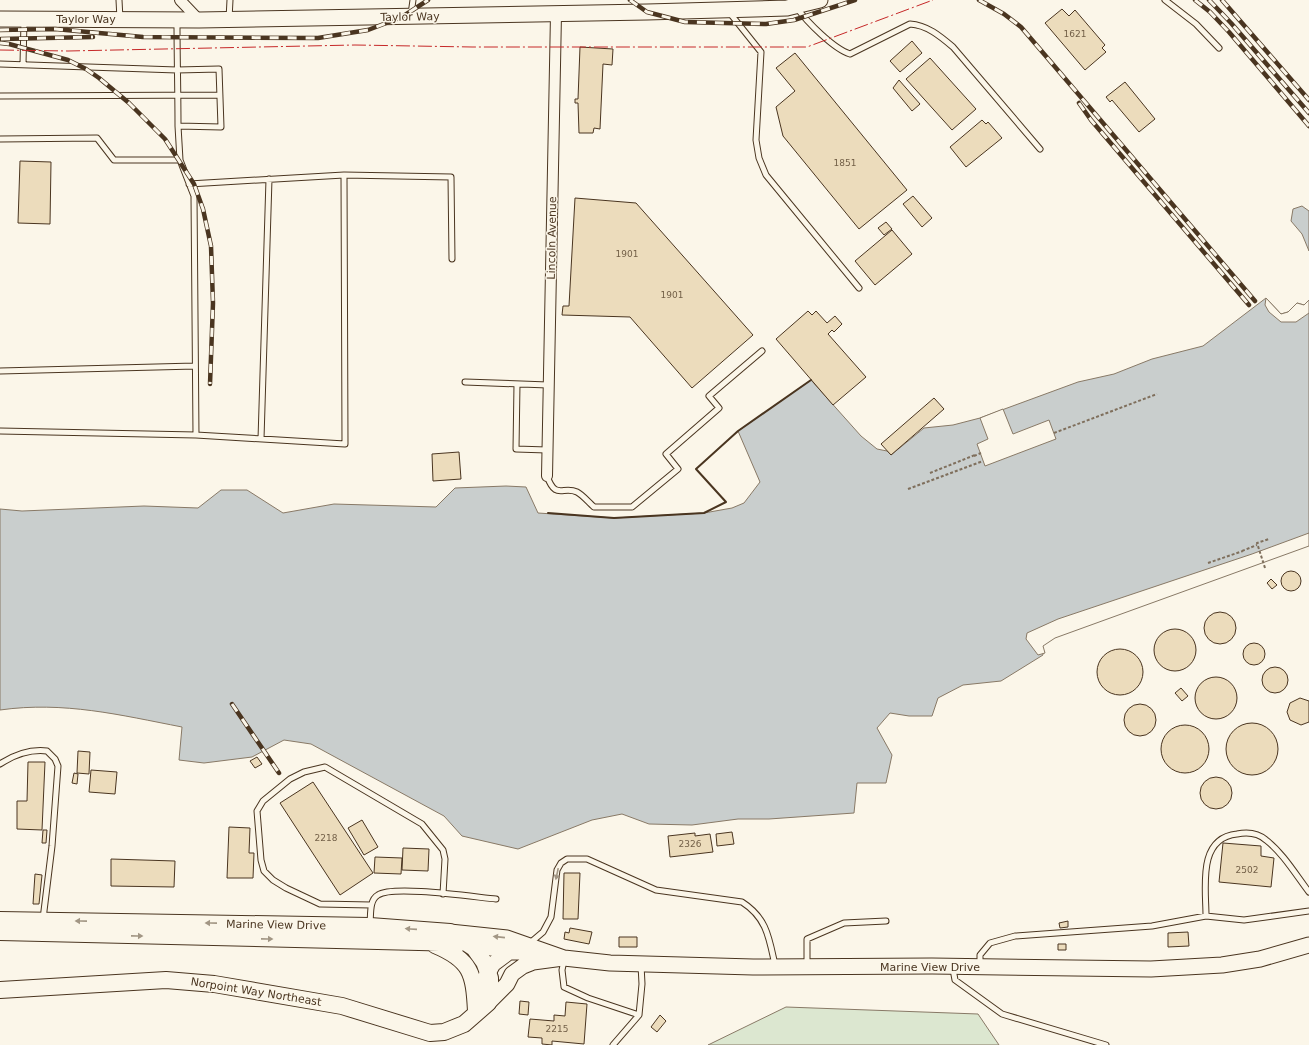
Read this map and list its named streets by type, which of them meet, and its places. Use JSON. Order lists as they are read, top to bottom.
{
  "streets": {
    "main road": ["Taylor Way", "Marine View Drive", "Norpoint Way Northeast"],
    "street": ["Lincoln Avenue"]
  },
  "crossings": [
    ["Taylor Way", "Lincoln Avenue"]
  ],
  "house_numbers": [
    "1621",
    "1851",
    "1901",
    "1901",
    "2218",
    "2326",
    "2502",
    "2215"
  ]
}
